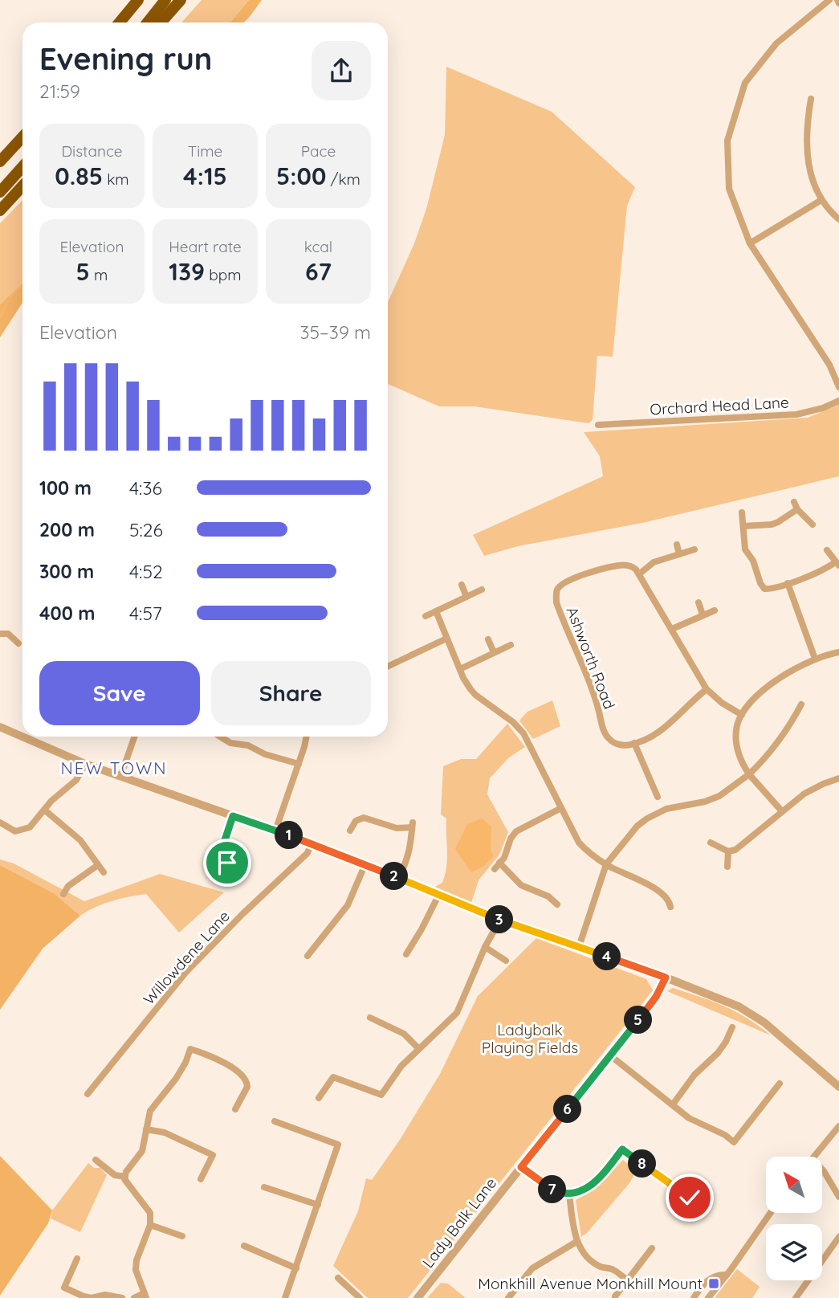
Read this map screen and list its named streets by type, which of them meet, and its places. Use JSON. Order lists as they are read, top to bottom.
{
  "streets": {
    "street": [
      "Orchard Head Lane",
      "Ashworth Road",
      "Willowdene Lane",
      "Lady Balk Lane"
    ]
  },
  "districts": ["NEW TOWN"],
  "parks": ["Ladybalk Playing Fields"],
  "places": {
    "transit": ["Monkhill Avenue Monkhill Mount"]
  },
  "north": "top left",
  "page": {
    "heading": ["Evening run", "21:59"],
    "stats": [
      ["Distance", "0.85 km"],
      ["Time", "4:15"],
      ["Pace", "5:00 /km"],
      ["Elevation", "5 m"],
      ["Heart rate", "139 bpm"],
      ["kcal", "67"]
    ],
    "chart": ["Elevation", "35–39 m"],
    "list": [
      {
        "name": "100 m",
        "note": "4:36"
      },
      {
        "name": "200 m",
        "note": "5:26"
      },
      {
        "name": "300 m",
        "note": "4:52"
      },
      {
        "name": "400 m",
        "note": "4:57"
      }
    ],
    "buttons": ["Save", "Share"],
    "pins": [
      "1",
      "2",
      "3",
      "4",
      "5",
      "6",
      "8",
      "7"
    ]
  }
}
